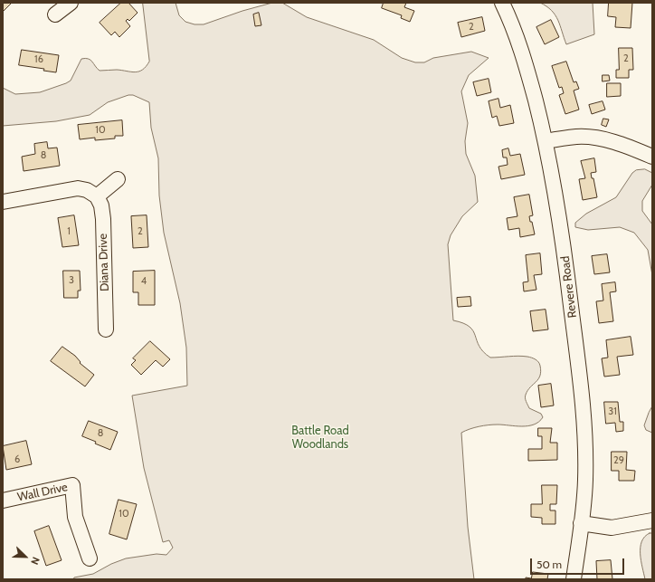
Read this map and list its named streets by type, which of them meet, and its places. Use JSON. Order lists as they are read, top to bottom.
{
  "streets": {
    "street": ["Diana Drive", "Revere Road", "Wall Drive"]
  },
  "parks": ["Battle Road Woodlands"],
  "house_numbers": [
    "2",
    "2",
    "16",
    "10",
    "8",
    "1",
    "2",
    "3",
    "4",
    "31",
    "8",
    "6",
    "29",
    "10"
  ],
  "scale_bar": "50 m",
  "north": "bottom right"
}
